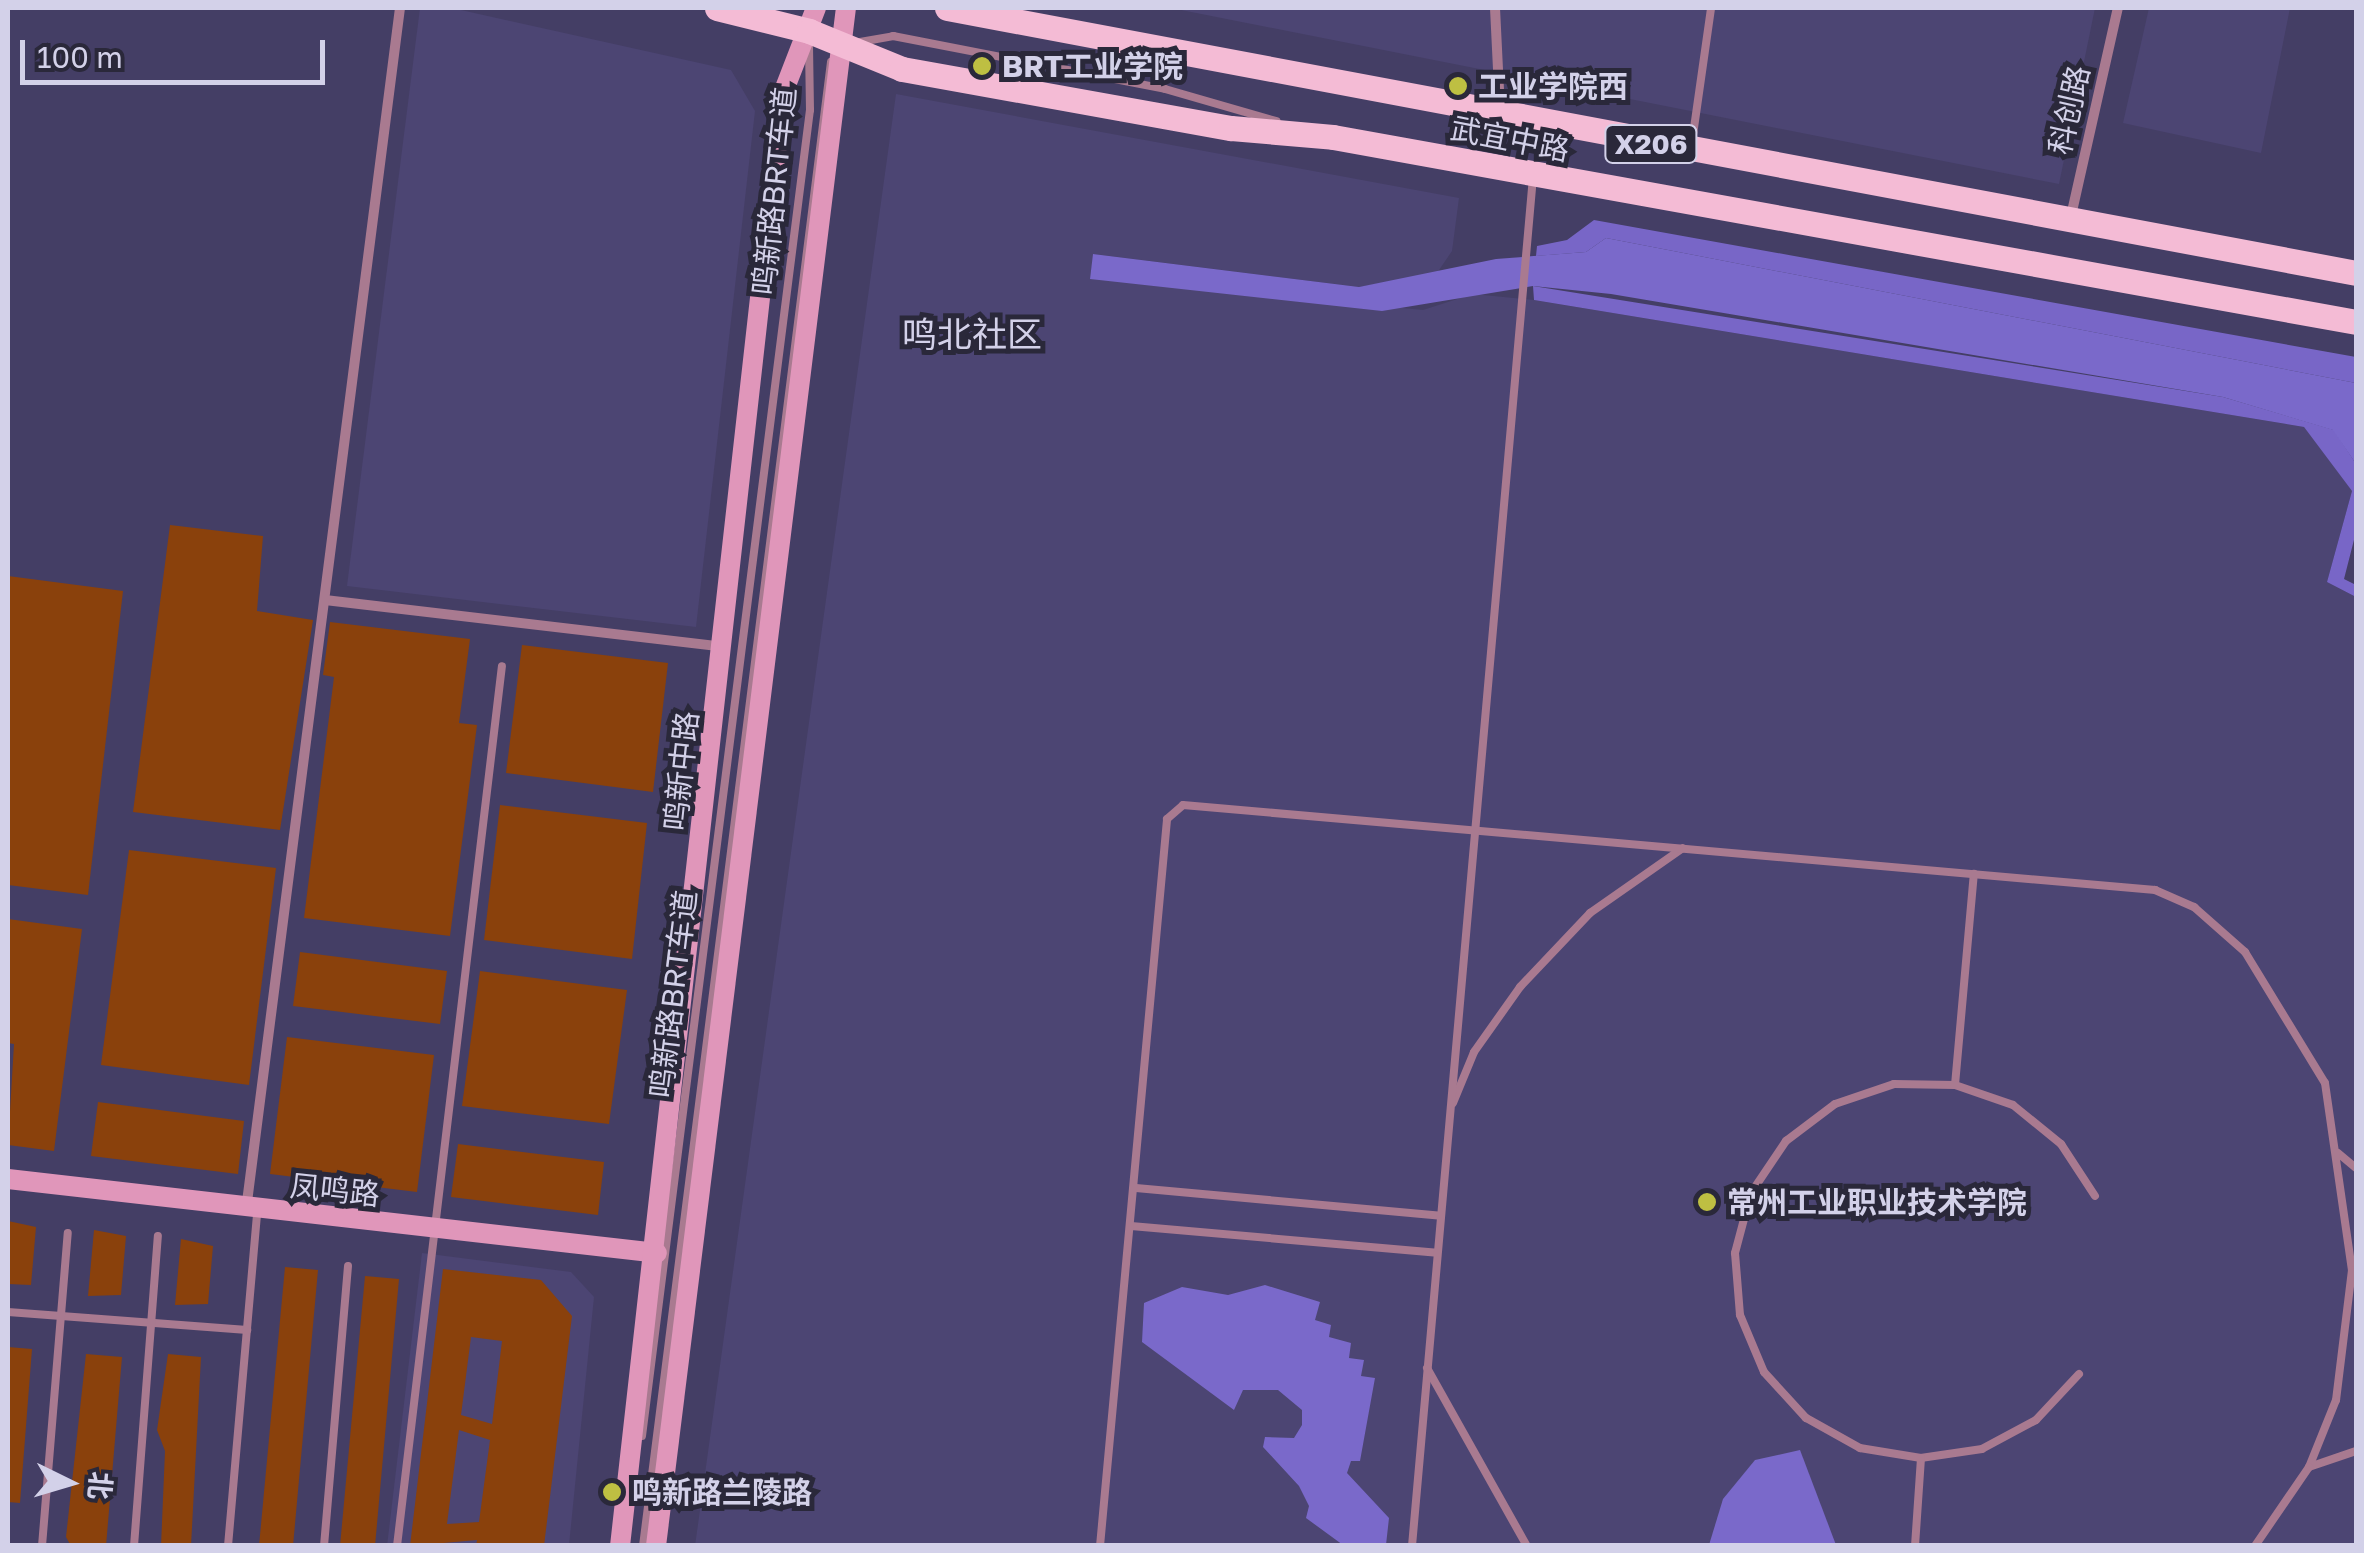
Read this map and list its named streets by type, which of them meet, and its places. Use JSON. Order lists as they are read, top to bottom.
{
  "streets": {
    "main road": [
      "武宜中路",
      "X206",
      "鸣新中路",
      "凤鸣路"
    ],
    "street": ["科创路"],
    "lane": ["鸣新路BRT车道"]
  },
  "crossings": [
    ["科创路", "武宜中路"],
    ["武宜中路", "鸣新路BRT车道"],
    ["武宜中路", "鸣新中路"],
    ["鸣新路BRT车道", "鸣新中路"],
    ["鸣新中路", "凤鸣路"]
  ],
  "districts": ["鸣北社区"],
  "places": [
    "BRT工业学院",
    "工业学院西",
    "常州工业职业技术学院",
    "鸣新路兰陵路"
  ],
  "scale_bar": "100 m",
  "north": "right"
}
